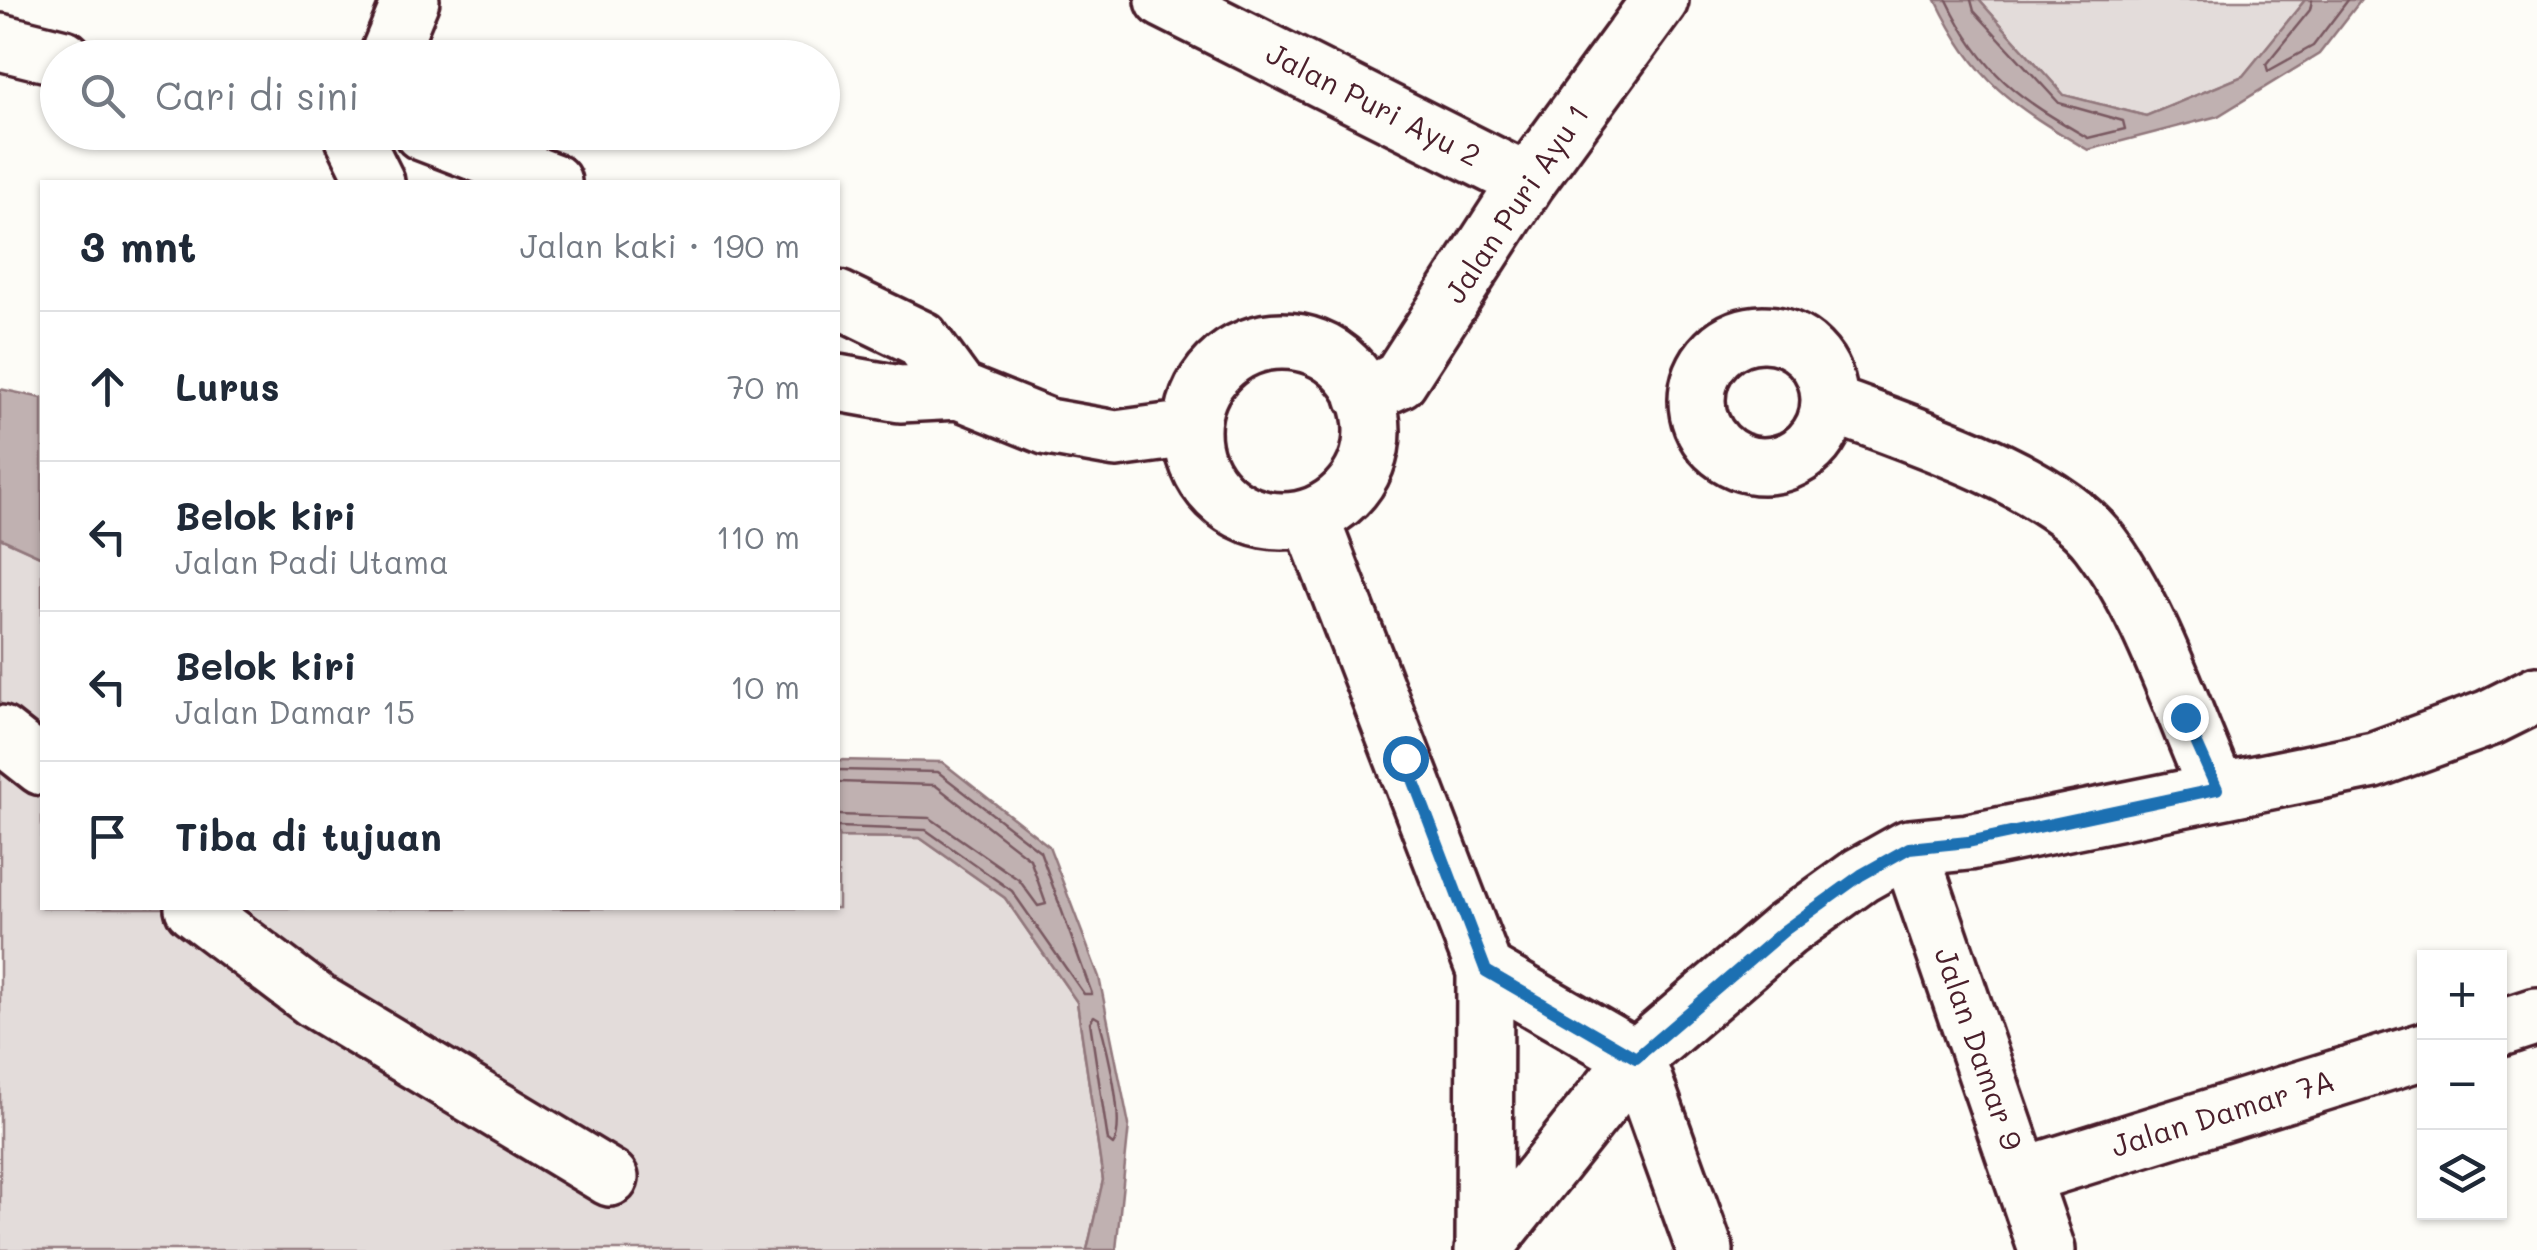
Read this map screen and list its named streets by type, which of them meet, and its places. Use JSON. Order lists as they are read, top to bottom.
{
  "streets": {
    "street": [
      "Jalan Puri Ayu 2",
      "Jalan Puri Ayu 1",
      "Jalan Damar 9",
      "Jalan Damar 7A"
    ]
  },
  "crossings": [
    ["Jalan Puri Ayu 2", "Jalan Puri Ayu 1"],
    ["Jalan Damar 9", "Jalan Damar 7A"]
  ],
  "page": {
    "search": "Cari di sini",
    "heading": ["3 mnt", "Jalan kaki · 190 m"],
    "list": [
      ["Lurus", "70 m"],
      ["Belok kiri", "Jalan Padi Utama", "110 m"],
      ["Belok kiri", "Jalan Damar 15", "10 m"],
      "Tiba di tujuan"
    ],
    "map_buttons": ["+", "−"]
  }
}
